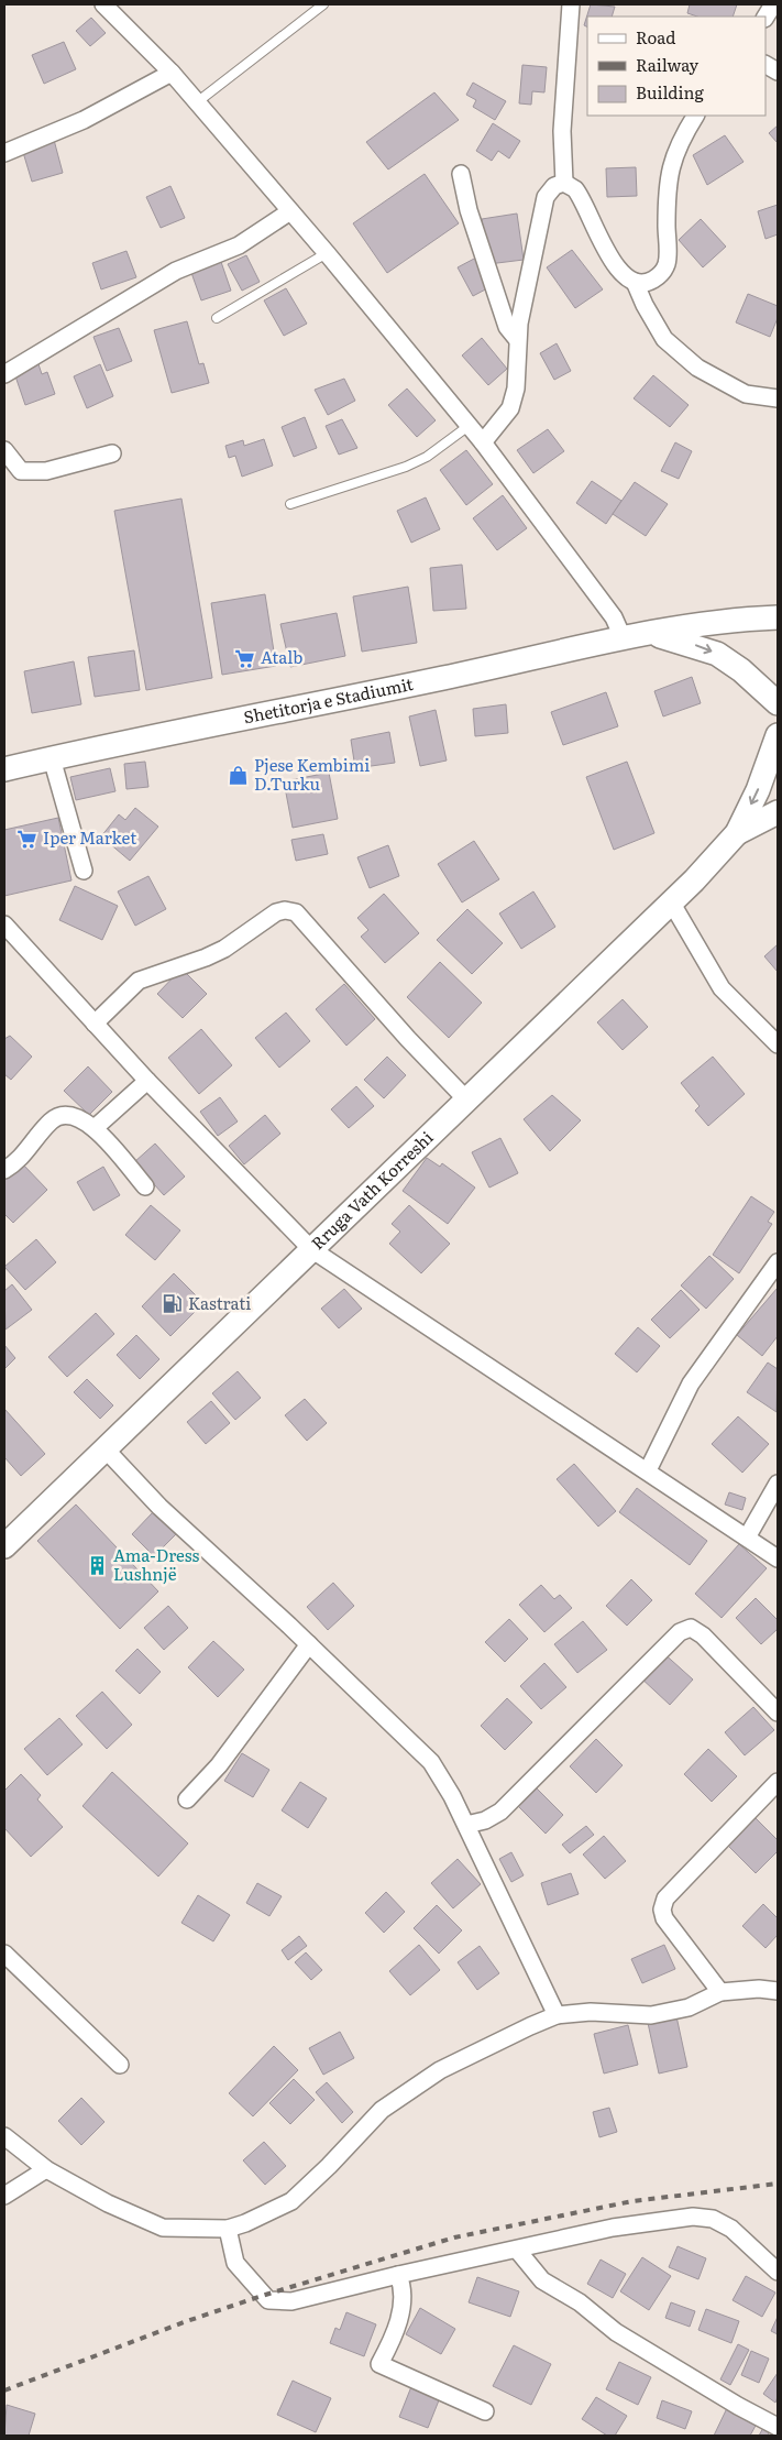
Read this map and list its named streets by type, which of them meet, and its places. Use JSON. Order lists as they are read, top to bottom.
{
  "streets": {
    "main road": ["Shetitorja e Stadiumit", "Rruga Vath Korreshi"]
  },
  "places": {
    "supermarket": ["Atalb", "Iper Market"],
    "shop": ["Pjese Kembimi D.Turku"],
    "fuel station": ["Kastrati"],
    "building": ["Ama-Dress Lushnjë"]
  },
  "legend": ["Road", "Railway", "Building"]
}
